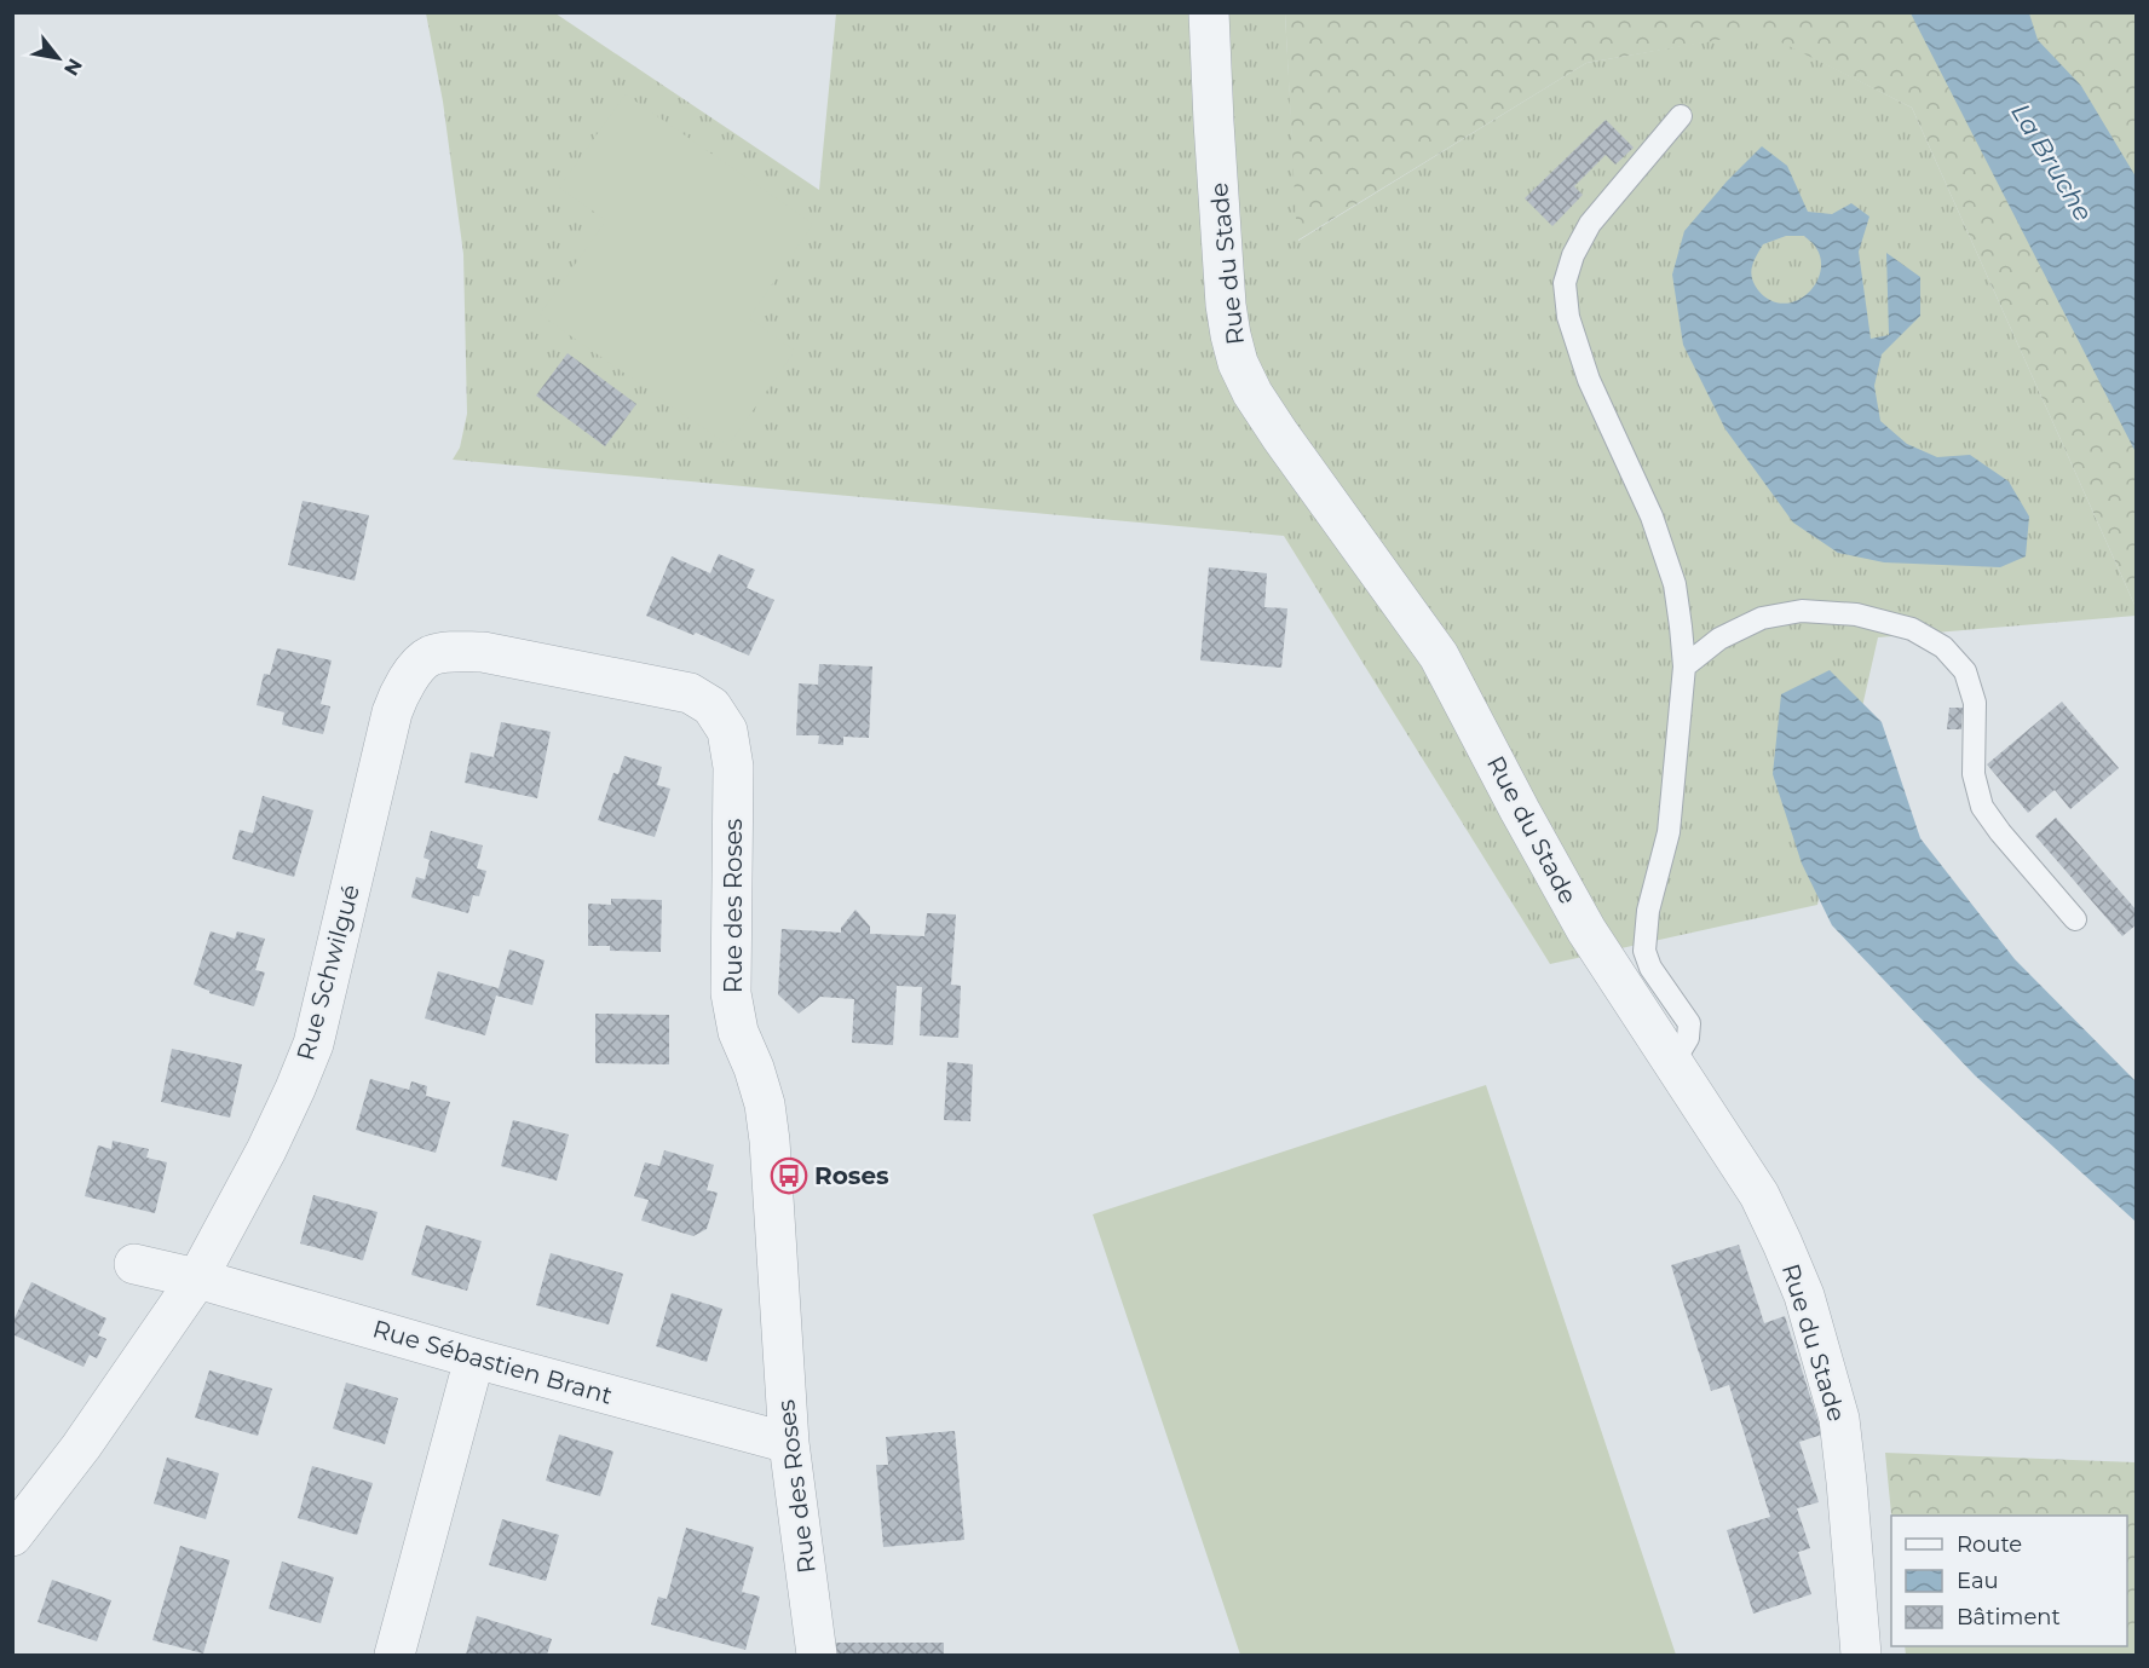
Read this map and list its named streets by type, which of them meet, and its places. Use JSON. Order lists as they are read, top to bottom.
{
  "streets": {
    "street": [
      "Rue du Stade",
      "Rue des Roses",
      "Rue Schwilgué",
      "Rue Sébastien Brant"
    ]
  },
  "crossings": [
    ["Rue des Roses", "Rue Schwilgué"],
    ["Rue des Roses", "Rue Sébastien Brant"],
    ["Rue Schwilgué", "Rue Sébastien Brant"]
  ],
  "water": ["La Bruche"],
  "places": {
    "bus stop": ["Roses"]
  },
  "legend": ["Route", "Eau", "Bâtiment"],
  "north": "bottom right"
}
